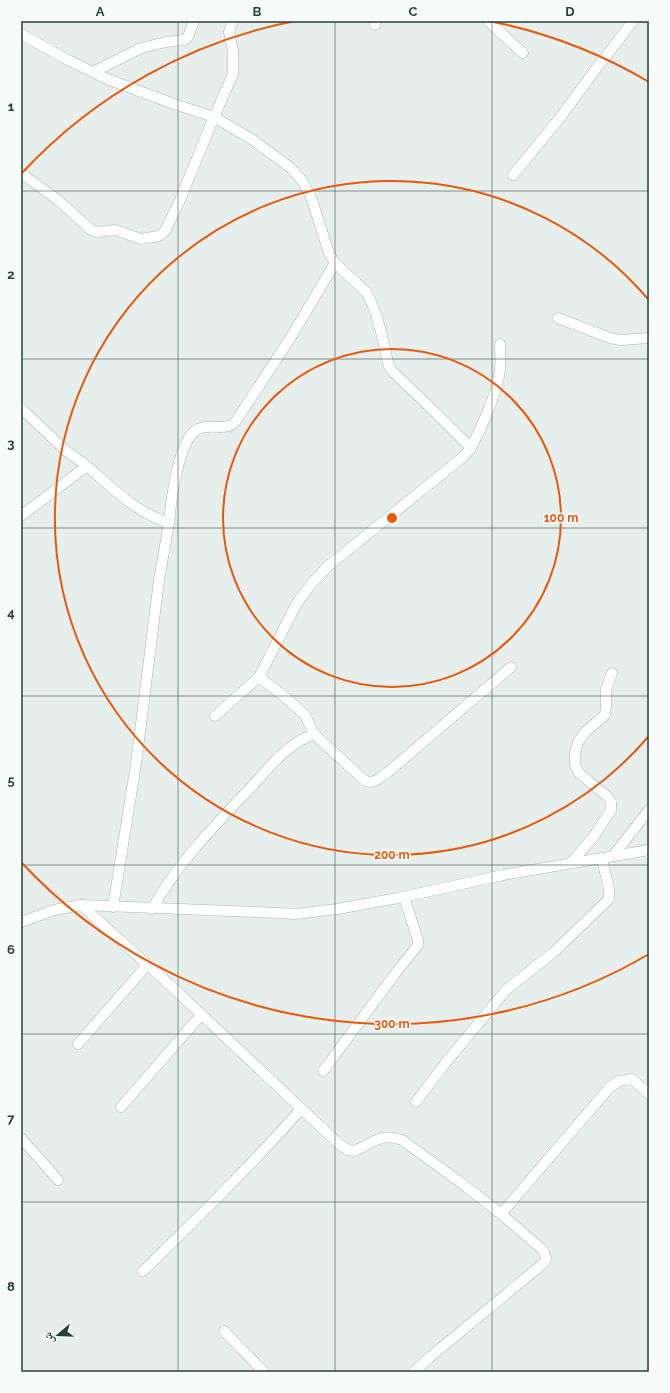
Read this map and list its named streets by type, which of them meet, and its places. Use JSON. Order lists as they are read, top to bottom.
{
  "north": "left",
  "grid": {
    "columns": [
      "A",
      "B",
      "C",
      "D"
    ],
    "rows": [
      "1",
      "2",
      "3",
      "4",
      "5",
      "6",
      "7",
      "8"
    ]
  },
  "rings": ["100 m", "200 m", "300 m"]
}
